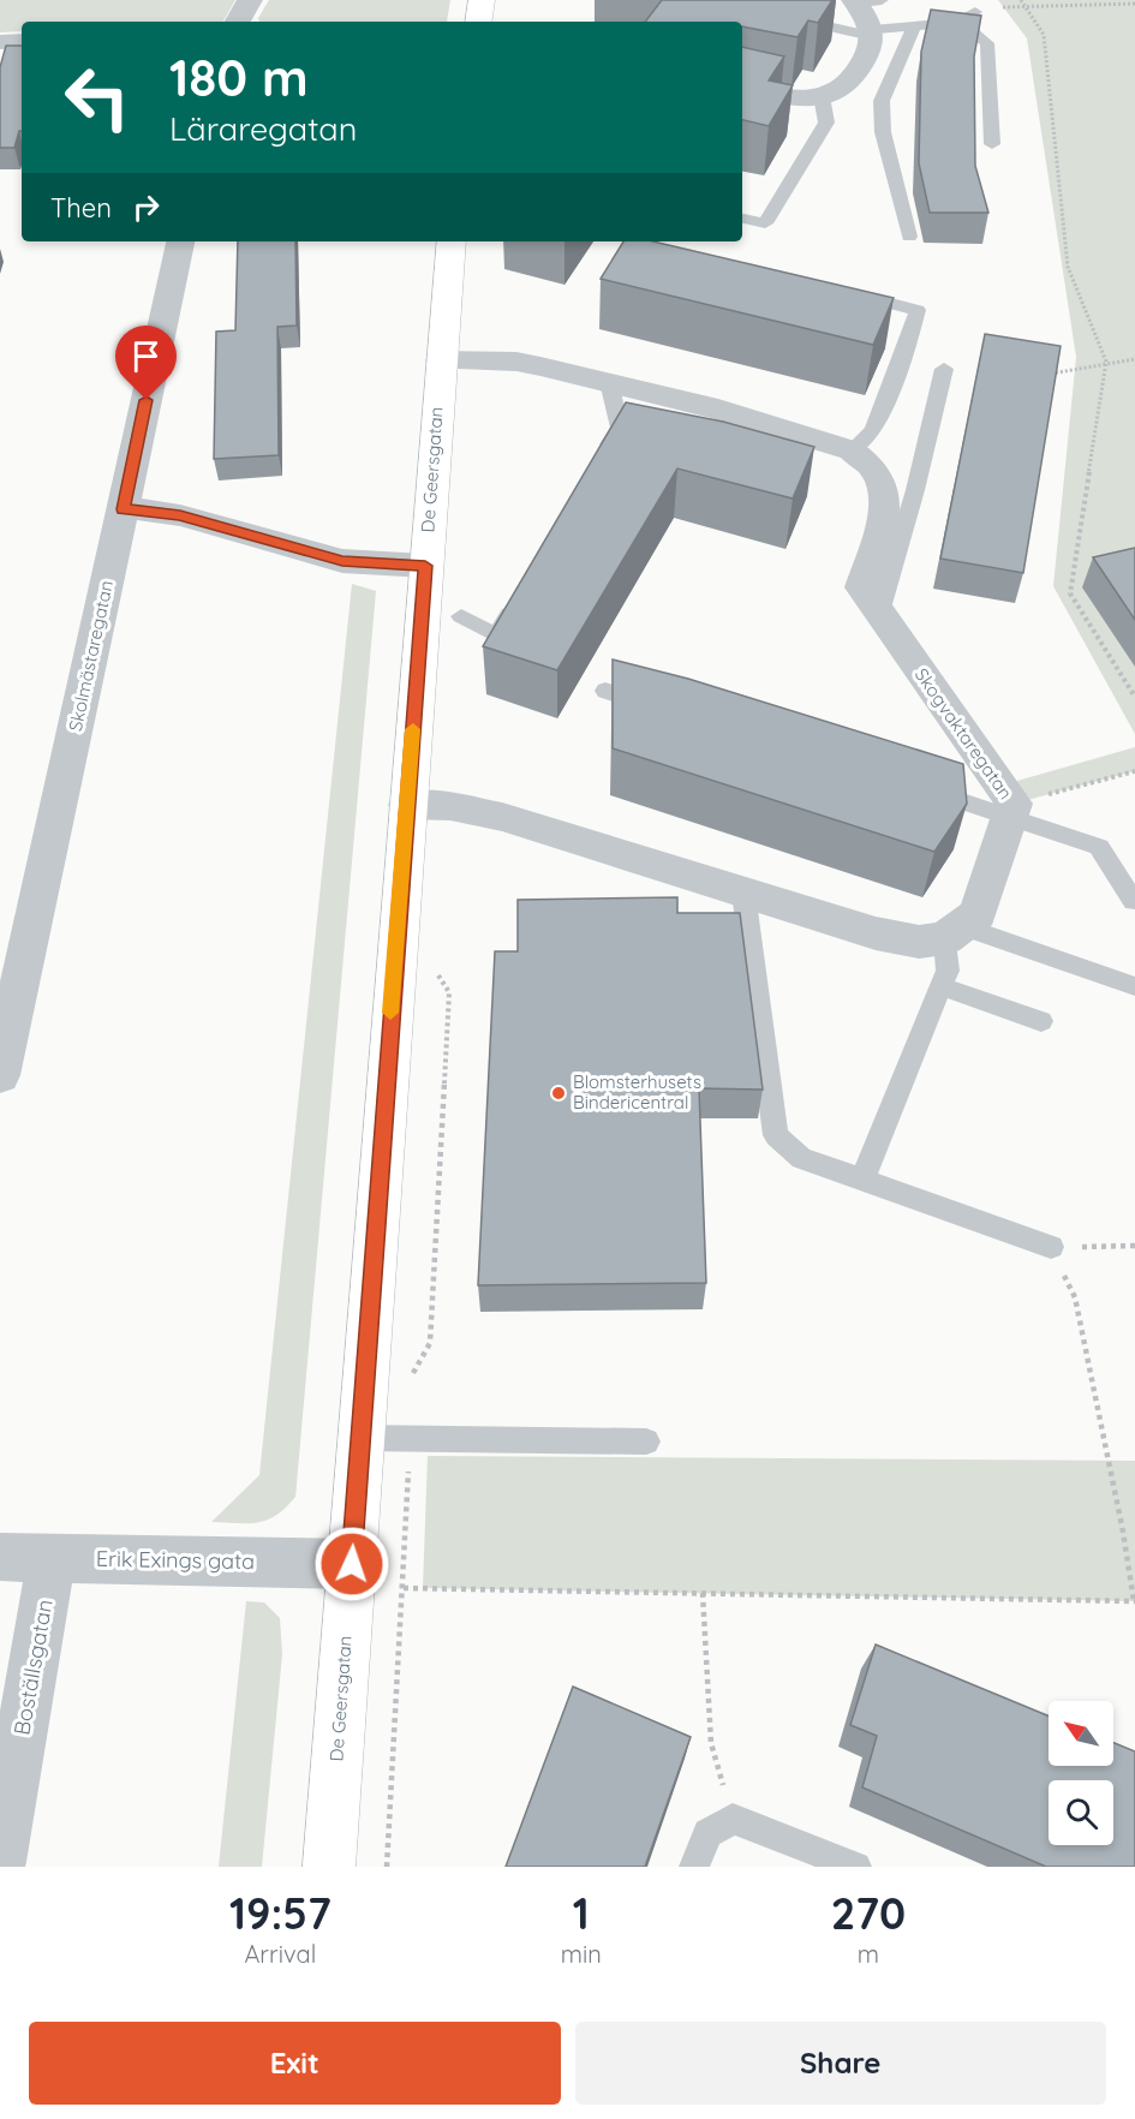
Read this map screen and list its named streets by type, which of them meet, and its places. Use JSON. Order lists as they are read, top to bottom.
{
  "streets": {
    "main road": ["De Geersgatan"],
    "street": [
      "Skolmästaregatan",
      "Skogvaktaregatan",
      "Erik Exings gata",
      "Boställsgatan"
    ]
  },
  "crossings": [
    ["De Geersgatan", "Erik Exings gata"],
    ["Erik Exings gata", "Boställsgatan"]
  ],
  "places": ["Blomsterhusets Bindericentral"],
  "north": "top left",
  "page": {
    "turn": ["180 m", "Läraregatan"],
    "then": "Then",
    "eta": [
      "19:57",
      "Arrival",
      "1",
      "min",
      "270",
      "m"
    ],
    "buttons": ["Exit", "Share"]
  }
}
